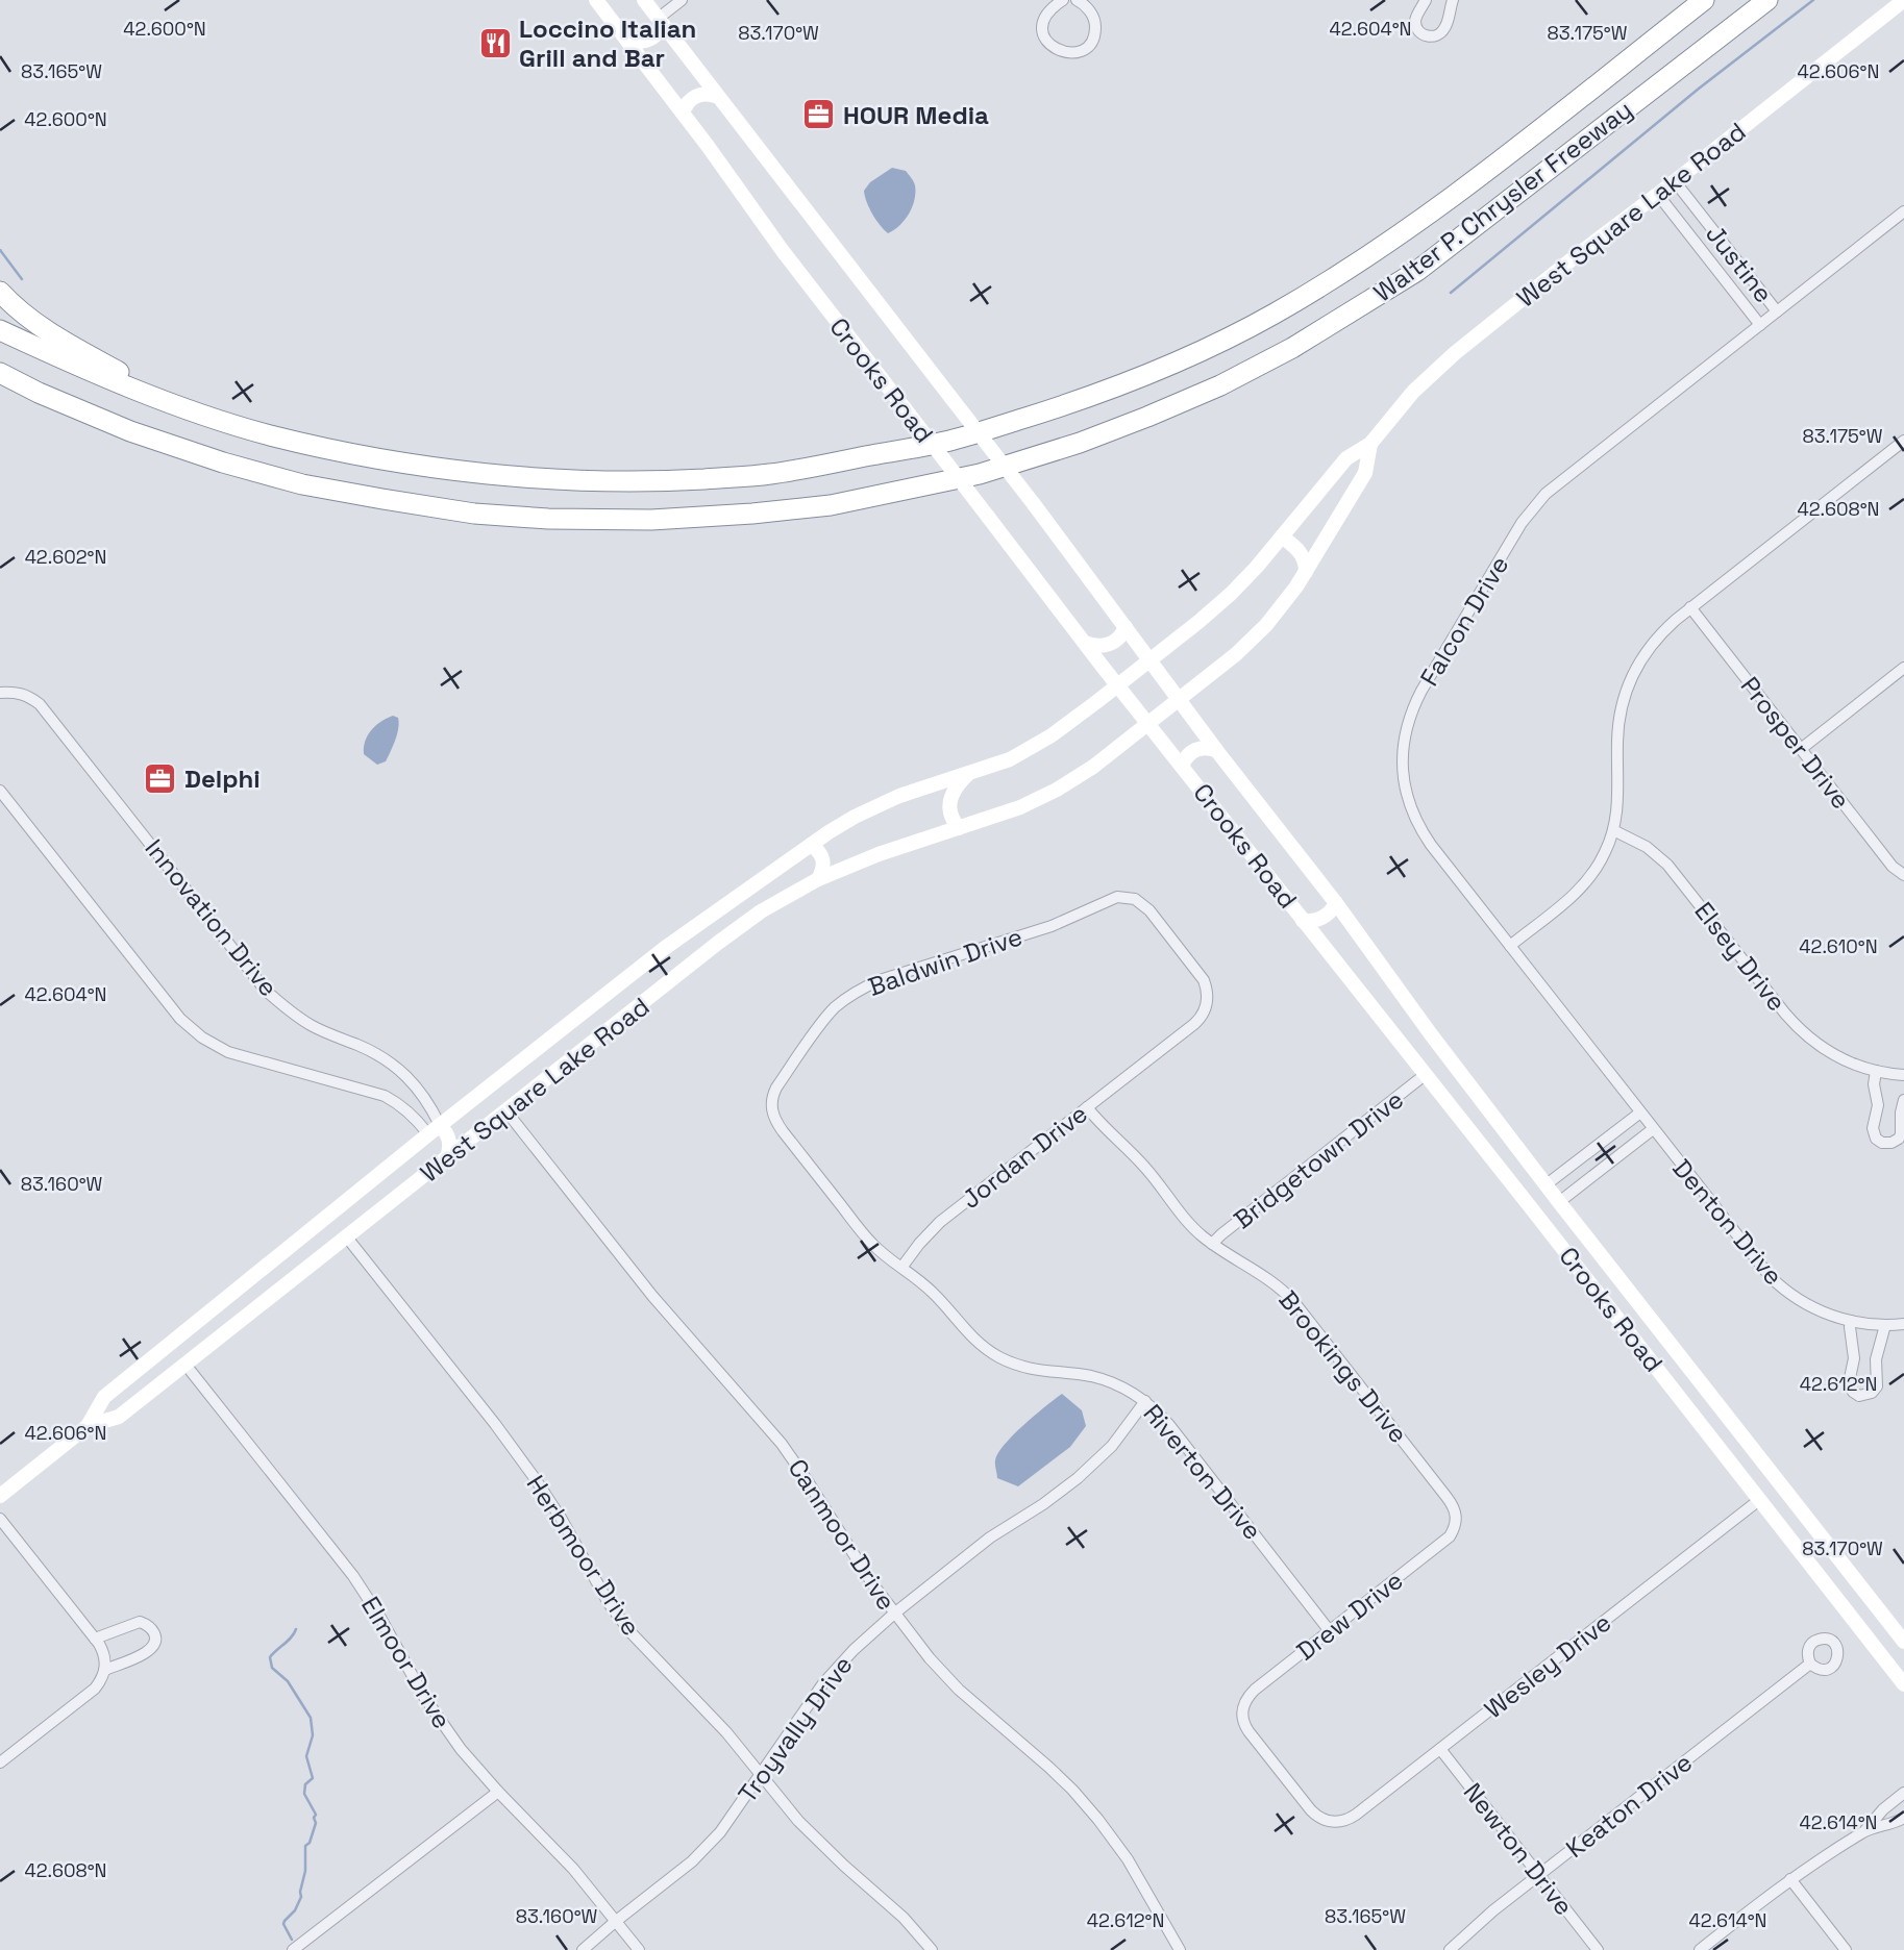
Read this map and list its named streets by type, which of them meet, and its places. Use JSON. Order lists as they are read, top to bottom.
{
  "streets": {
    "highway": ["Walter P. Chrysler Freeway"],
    "main road": ["West Square Lake Road", "Crooks Road"],
    "street": [
      "Justine",
      "Falcon Drive",
      "Prosper Drive",
      "Innovation Drive",
      "Elsey Drive",
      "Baldwin Drive",
      "Jordan Drive",
      "Bridgetown Drive",
      "Denton Drive",
      "Brookings Drive",
      "Riverton Drive",
      "Canmoor Drive",
      "Herbmoor Drive",
      "Drew Drive",
      "Elmoor Drive",
      "Wesley Drive",
      "Troyvally Drive",
      "Keaton Drive",
      "Newton Drive"
    ]
  },
  "crossings": [
    ["West Square Lake Road", "Justine"],
    ["West Square Lake Road", "Crooks Road"],
    ["West Square Lake Road", "Innovation Drive"],
    ["West Square Lake Road", "Canmoor Drive"],
    ["West Square Lake Road", "Herbmoor Drive"],
    ["West Square Lake Road", "Elmoor Drive"],
    ["Justine", "Falcon Drive"],
    ["Crooks Road", "Bridgetown Drive"],
    ["Crooks Road", "Wesley Drive"],
    ["Falcon Drive", "Denton Drive"],
    ["Baldwin Drive", "Jordan Drive"],
    ["Baldwin Drive", "Riverton Drive"],
    ["Jordan Drive", "Brookings Drive"],
    ["Jordan Drive", "Riverton Drive"],
    ["Bridgetown Drive", "Brookings Drive"],
    ["Brookings Drive", "Drew Drive"],
    ["Riverton Drive", "Drew Drive"],
    ["Riverton Drive", "Troyvally Drive"],
    ["Canmoor Drive", "Troyvally Drive"],
    ["Herbmoor Drive", "Troyvally Drive"],
    ["Drew Drive", "Wesley Drive"],
    ["Elmoor Drive", "Troyvally Drive"],
    ["Wesley Drive", "Newton Drive"],
    ["Keaton Drive", "Newton Drive"]
  ],
  "places": {
    "restaurant": ["Loccino Italian Grill and Bar"],
    "office": ["HOUR Media", "Delphi"]
  },
  "coordinates": [
    "42.600°N",
    "42.604°N",
    "83.170°W",
    "83.175°W",
    "42.606°N",
    "83.165°W",
    "42.608°N",
    "42.602°N",
    "42.610°N",
    "83.160°W",
    "42.612°N",
    "42.614°N"
  ]
}
